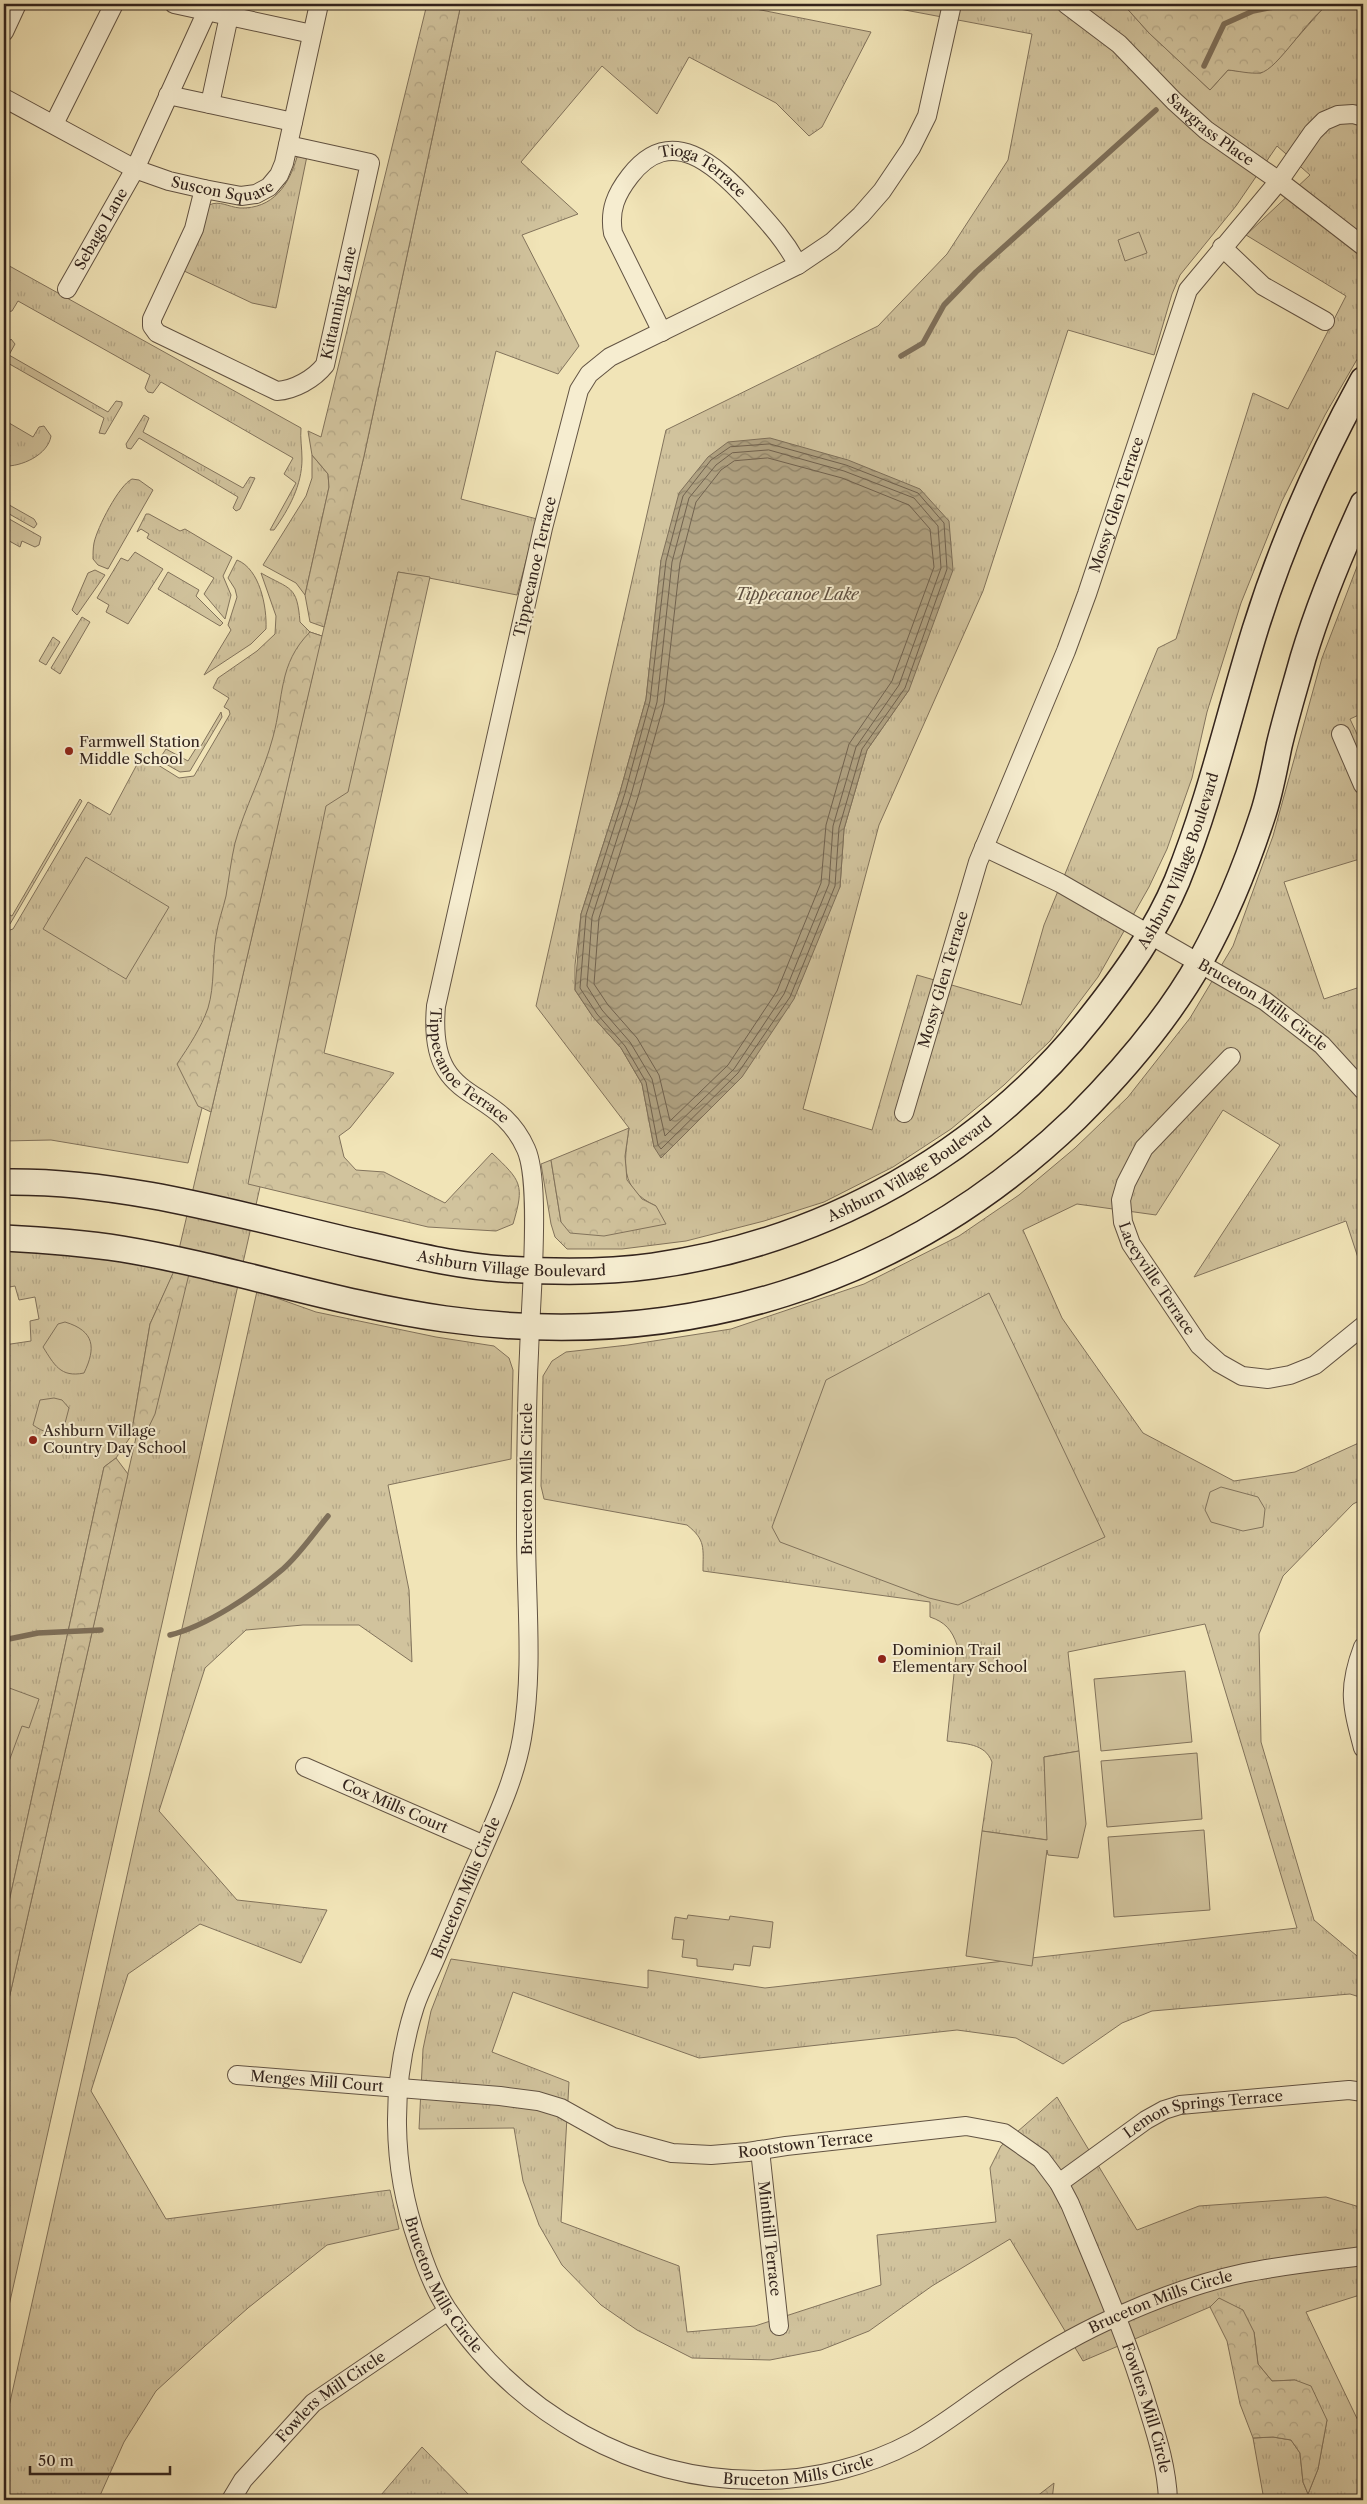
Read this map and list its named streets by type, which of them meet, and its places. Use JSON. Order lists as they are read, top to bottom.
{
  "streets": {
    "main road": ["Ashburn Village Boulevard"],
    "street": [
      "Sawgrass Place",
      "Tioga Terrace",
      "Suscon Square",
      "Sebago Lane",
      "Kittanning Lane",
      "Mossy Glen Terrace",
      "Tippecanoe Terrace",
      "Bruceton Mills Circle",
      "Laceyville Terrace",
      "Cox Mills Court",
      "Menges Mill Court",
      "Lemon Springs Terrace",
      "Rootstown Terrace",
      "Minthill Terrace",
      "Fowlers Mill Circle"
    ]
  },
  "crossings": [
    ["Sawgrass Place", "Mossy Glen Terrace"],
    ["Tioga Terrace", "Tippecanoe Terrace"],
    ["Suscon Square", "Sebago Lane"],
    ["Suscon Square", "Kittanning Lane"],
    ["Tippecanoe Terrace", "Ashburn Village Boulevard"],
    ["Tippecanoe Terrace", "Bruceton Mills Circle"],
    ["Ashburn Village Boulevard", "Bruceton Mills Circle"],
    ["Bruceton Mills Circle", "Cox Mills Court"],
    ["Bruceton Mills Circle", "Menges Mill Court"],
    ["Bruceton Mills Circle", "Rootstown Terrace"],
    ["Bruceton Mills Circle", "Fowlers Mill Circle"],
    ["Menges Mill Court", "Rootstown Terrace"],
    ["Lemon Springs Terrace", "Rootstown Terrace"],
    ["Rootstown Terrace", "Minthill Terrace"],
    ["Rootstown Terrace", "Fowlers Mill Circle"]
  ],
  "water": ["Tippecanoe Lake"],
  "places": ["Farmwell Station Middle School", "Ashburn Village Country Day School", "Dominion Trail Elementary School"],
  "scale_bar": "50 m"
}
